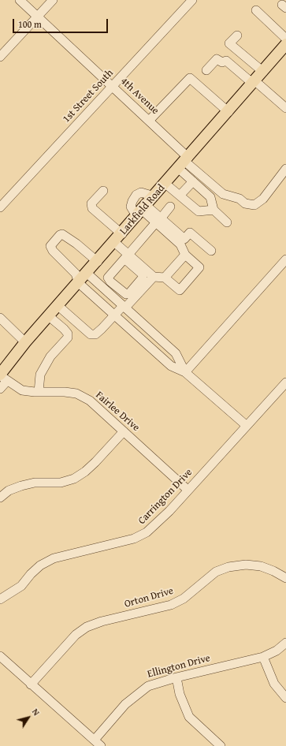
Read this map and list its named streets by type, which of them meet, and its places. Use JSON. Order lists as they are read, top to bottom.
{
  "streets": {
    "main road": ["Larkfield Road"],
    "street": [
      "1st Street South",
      "4th Avenue",
      "Fairlee Drive",
      "Carrington Drive",
      "Orton Drive",
      "Ellington Drive"
    ]
  },
  "crossings": [
    ["1st Street South", "4th Avenue"],
    ["4th Avenue", "Larkfield Road"],
    ["Larkfield Road", "Fairlee Drive"],
    ["Fairlee Drive", "Carrington Drive"]
  ],
  "scale_bar": "100 m",
  "north": "top right"
}
